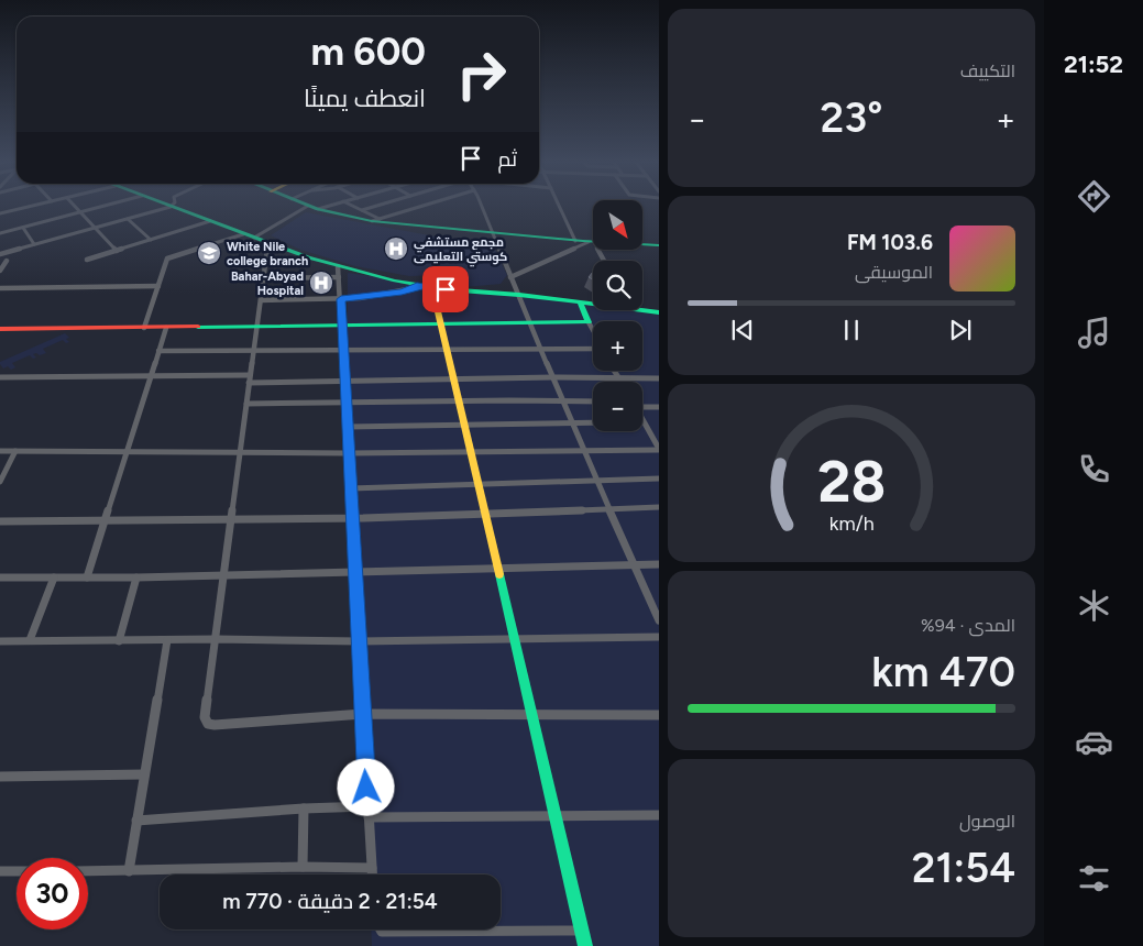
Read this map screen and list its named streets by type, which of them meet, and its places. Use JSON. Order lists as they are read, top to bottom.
{
  "places": {
    "hospital": ["مجمع مستشفي كوستي التعليمى", "Bahar-Abyad Hospital"],
    "school or university": ["White Nile college branch"]
  },
  "north": "bottom right",
  "page": {
    "tabs": "21:52",
    "tile": [
      "التكييف",
      ["المدى · 94%", "470 km"],
      ["الوصول", "21:54"]
    ],
    "turn": ["600 m", "انعطف يمينًا"],
    "heat": ["−", "23°", "+"],
    "then": "ثم",
    "map_buttons": ["+", "−"],
    "song": ["103.6 FM", "الموسيقى"],
    "limit": "30",
    "trip": "21:54 · 2 دقيقة · 770 m",
    "gauge": ["28", "km/h"]
  }
}
